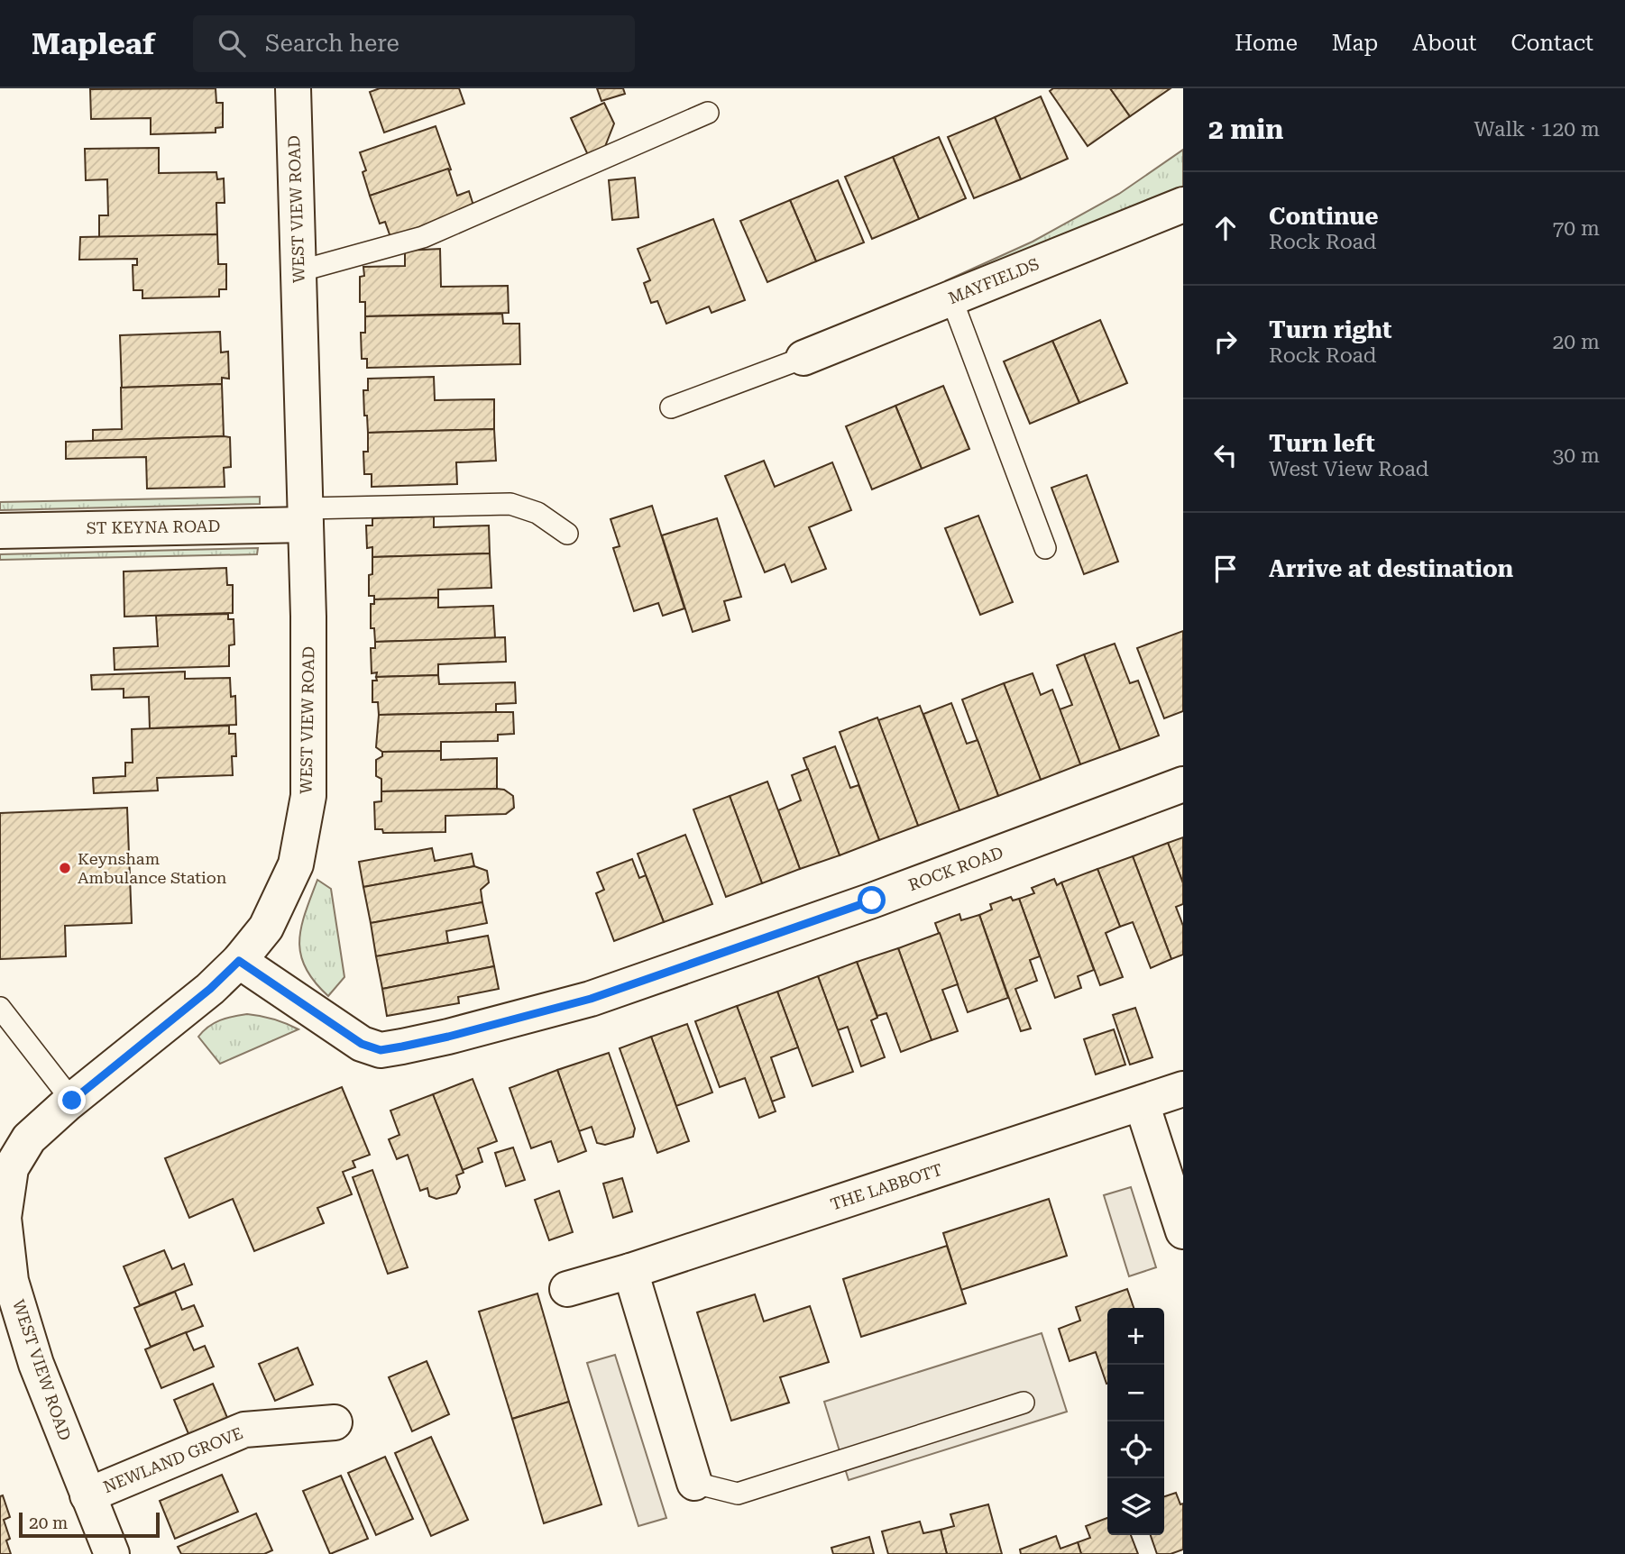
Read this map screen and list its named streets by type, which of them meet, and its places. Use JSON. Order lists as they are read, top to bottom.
{
  "streets": {
    "street": [
      "WEST VIEW ROAD",
      "MAYFIELDS",
      "ST KEYNA ROAD",
      "ROCK ROAD",
      "THE LABBOTT",
      "NEWLAND GROVE"
    ]
  },
  "crossings": [
    ["WEST VIEW ROAD", "ST KEYNA ROAD"],
    ["WEST VIEW ROAD", "ROCK ROAD"],
    ["WEST VIEW ROAD", "NEWLAND GROVE"]
  ],
  "places": ["Keynsham Ambulance Station"],
  "scale_bar": "20 m",
  "page": {
    "header": "Mapleaf",
    "search": "Search here",
    "nav": [
      "Home",
      "Map",
      "About",
      "Contact"
    ],
    "heading": ["2 min", "Walk · 120 m"],
    "list": [
      ["Continue", "Rock Road", "70 m"],
      ["Turn right", "Rock Road", "20 m"],
      ["Turn left", "West View Road", "30 m"],
      "Arrive at destination"
    ],
    "map_buttons": ["+", "−"],
    "scale": "20 m"
  }
}
